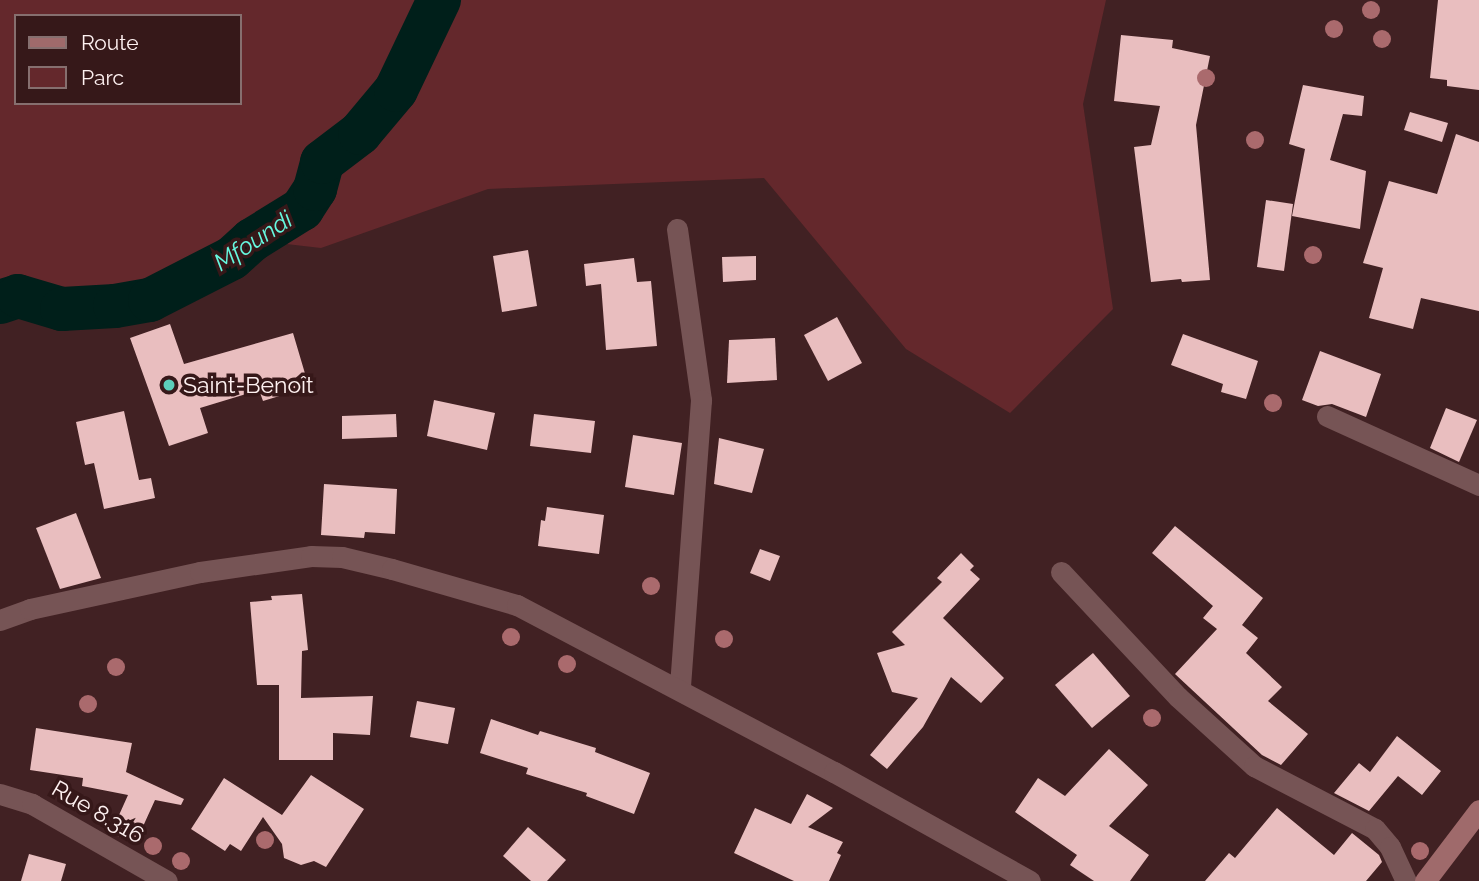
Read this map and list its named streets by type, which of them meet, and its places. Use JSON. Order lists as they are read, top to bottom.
{
  "streets": {
    "street": ["Rue 8.316"]
  },
  "water": ["Mfoundi"],
  "places": ["Saint-Benoît"],
  "legend": ["Route", "Parc"]
}
